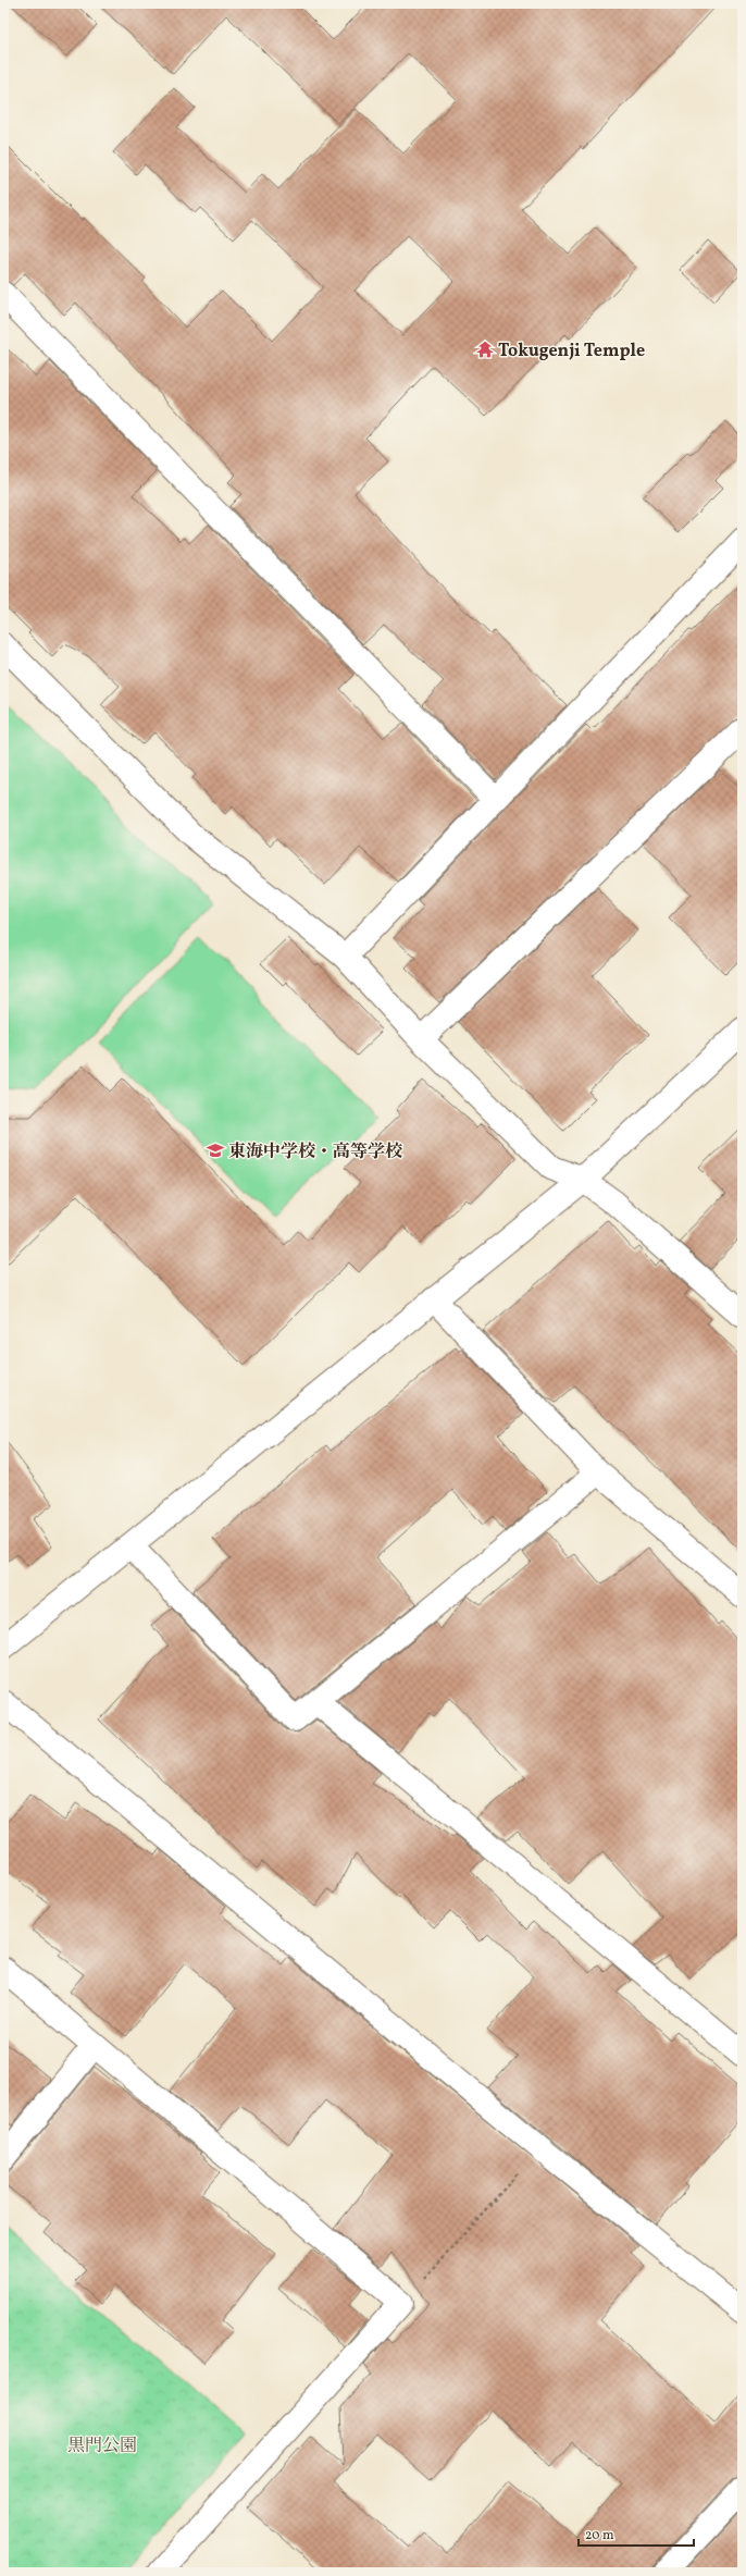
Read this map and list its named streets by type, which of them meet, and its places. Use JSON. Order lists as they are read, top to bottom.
{
  "parks": ["黒門公園"],
  "places": {
    "temple": ["Tokugenji Temple"],
    "school or university": ["東海中学校・高等学校"]
  },
  "scale_bar": "20 m"
}
